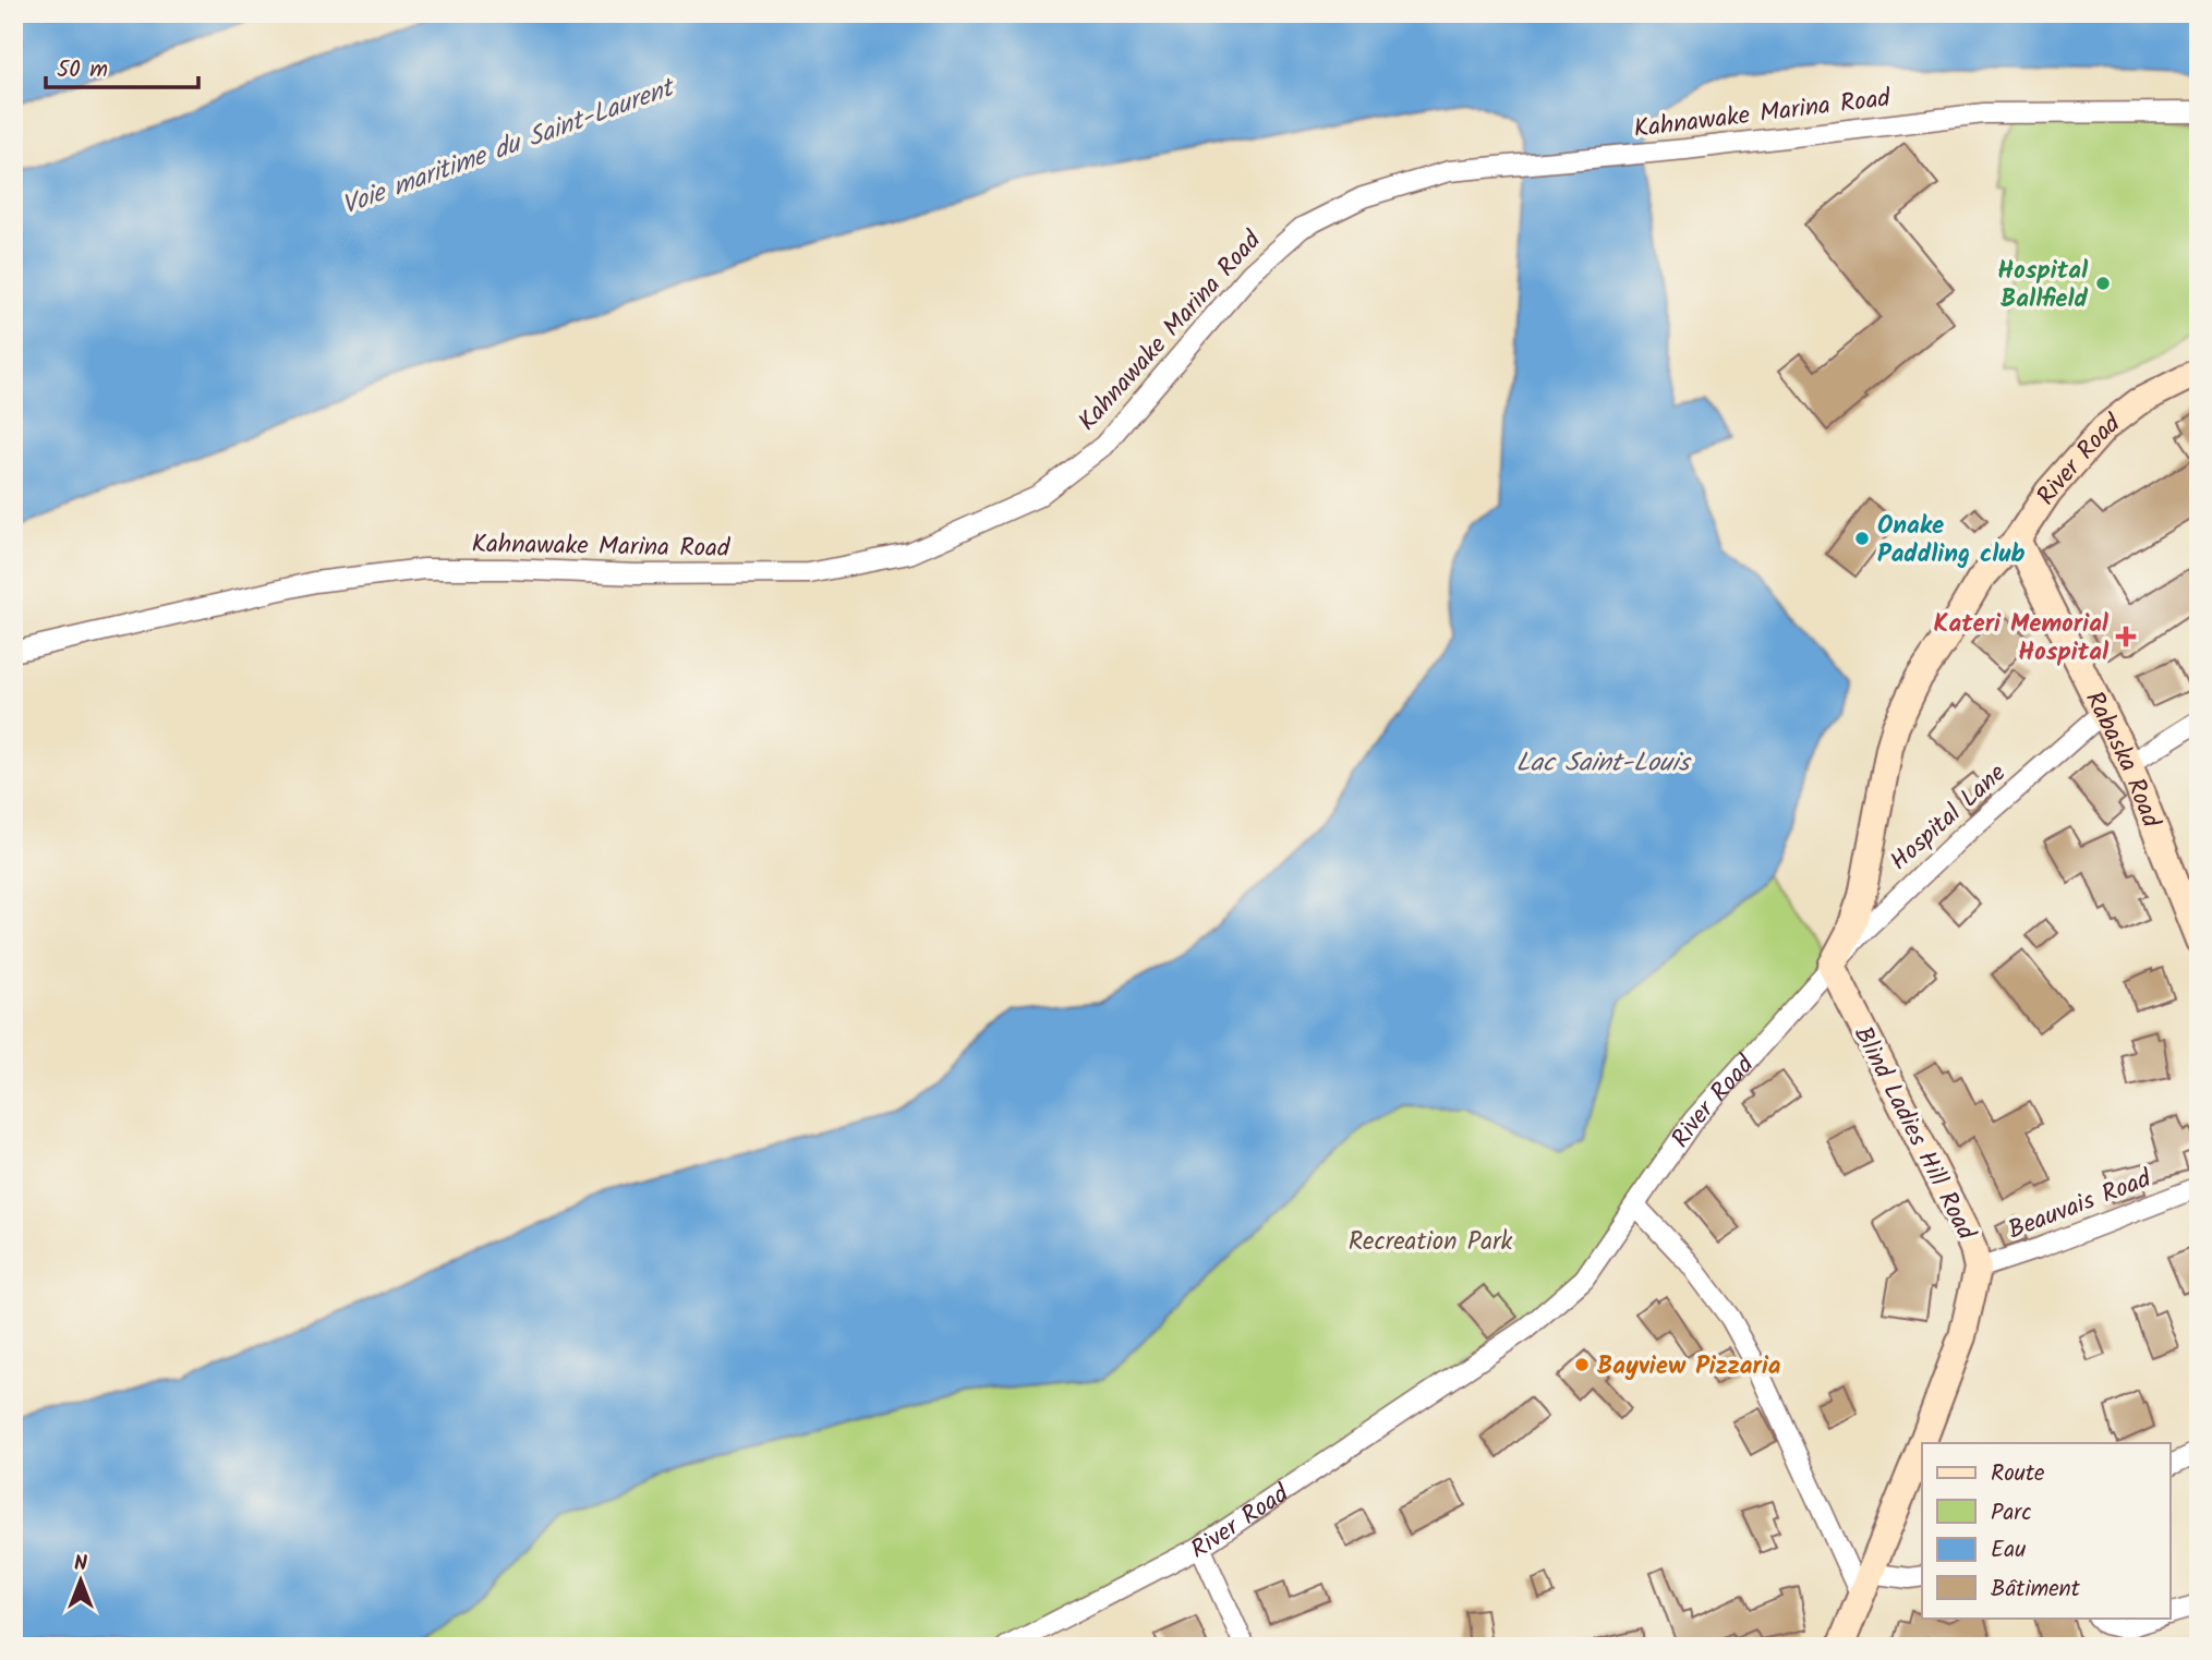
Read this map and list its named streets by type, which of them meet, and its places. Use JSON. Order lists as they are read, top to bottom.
{
  "streets": {
    "street": [
      "Kahnawake Marina Road",
      "River Road",
      "Rabaska Road",
      "Hospital Lane",
      "Blind Ladies Hill Road",
      "Beauvais Road"
    ]
  },
  "crossings": [
    ["River Road", "Rabaska Road"],
    ["River Road", "Hospital Lane"],
    ["River Road", "Blind Ladies Hill Road"],
    ["Rabaska Road", "Hospital Lane"],
    ["Hospital Lane", "Blind Ladies Hill Road"],
    ["Blind Ladies Hill Road", "Beauvais Road"]
  ],
  "water": ["Voie maritime du Saint-Laurent", "Lac Saint-Louis"],
  "parks": ["Recreation Park"],
  "places": {
    "other": ["Hospital Ballfield", "Onake Paddling club", "Bayview Pizzaria"],
    "health": ["Kateri Memorial Hospital"]
  },
  "legend": [
    "Route",
    "Parc",
    "Eau",
    "Bâtiment"
  ],
  "scale_bar": "50 m",
  "north": "top"
}
